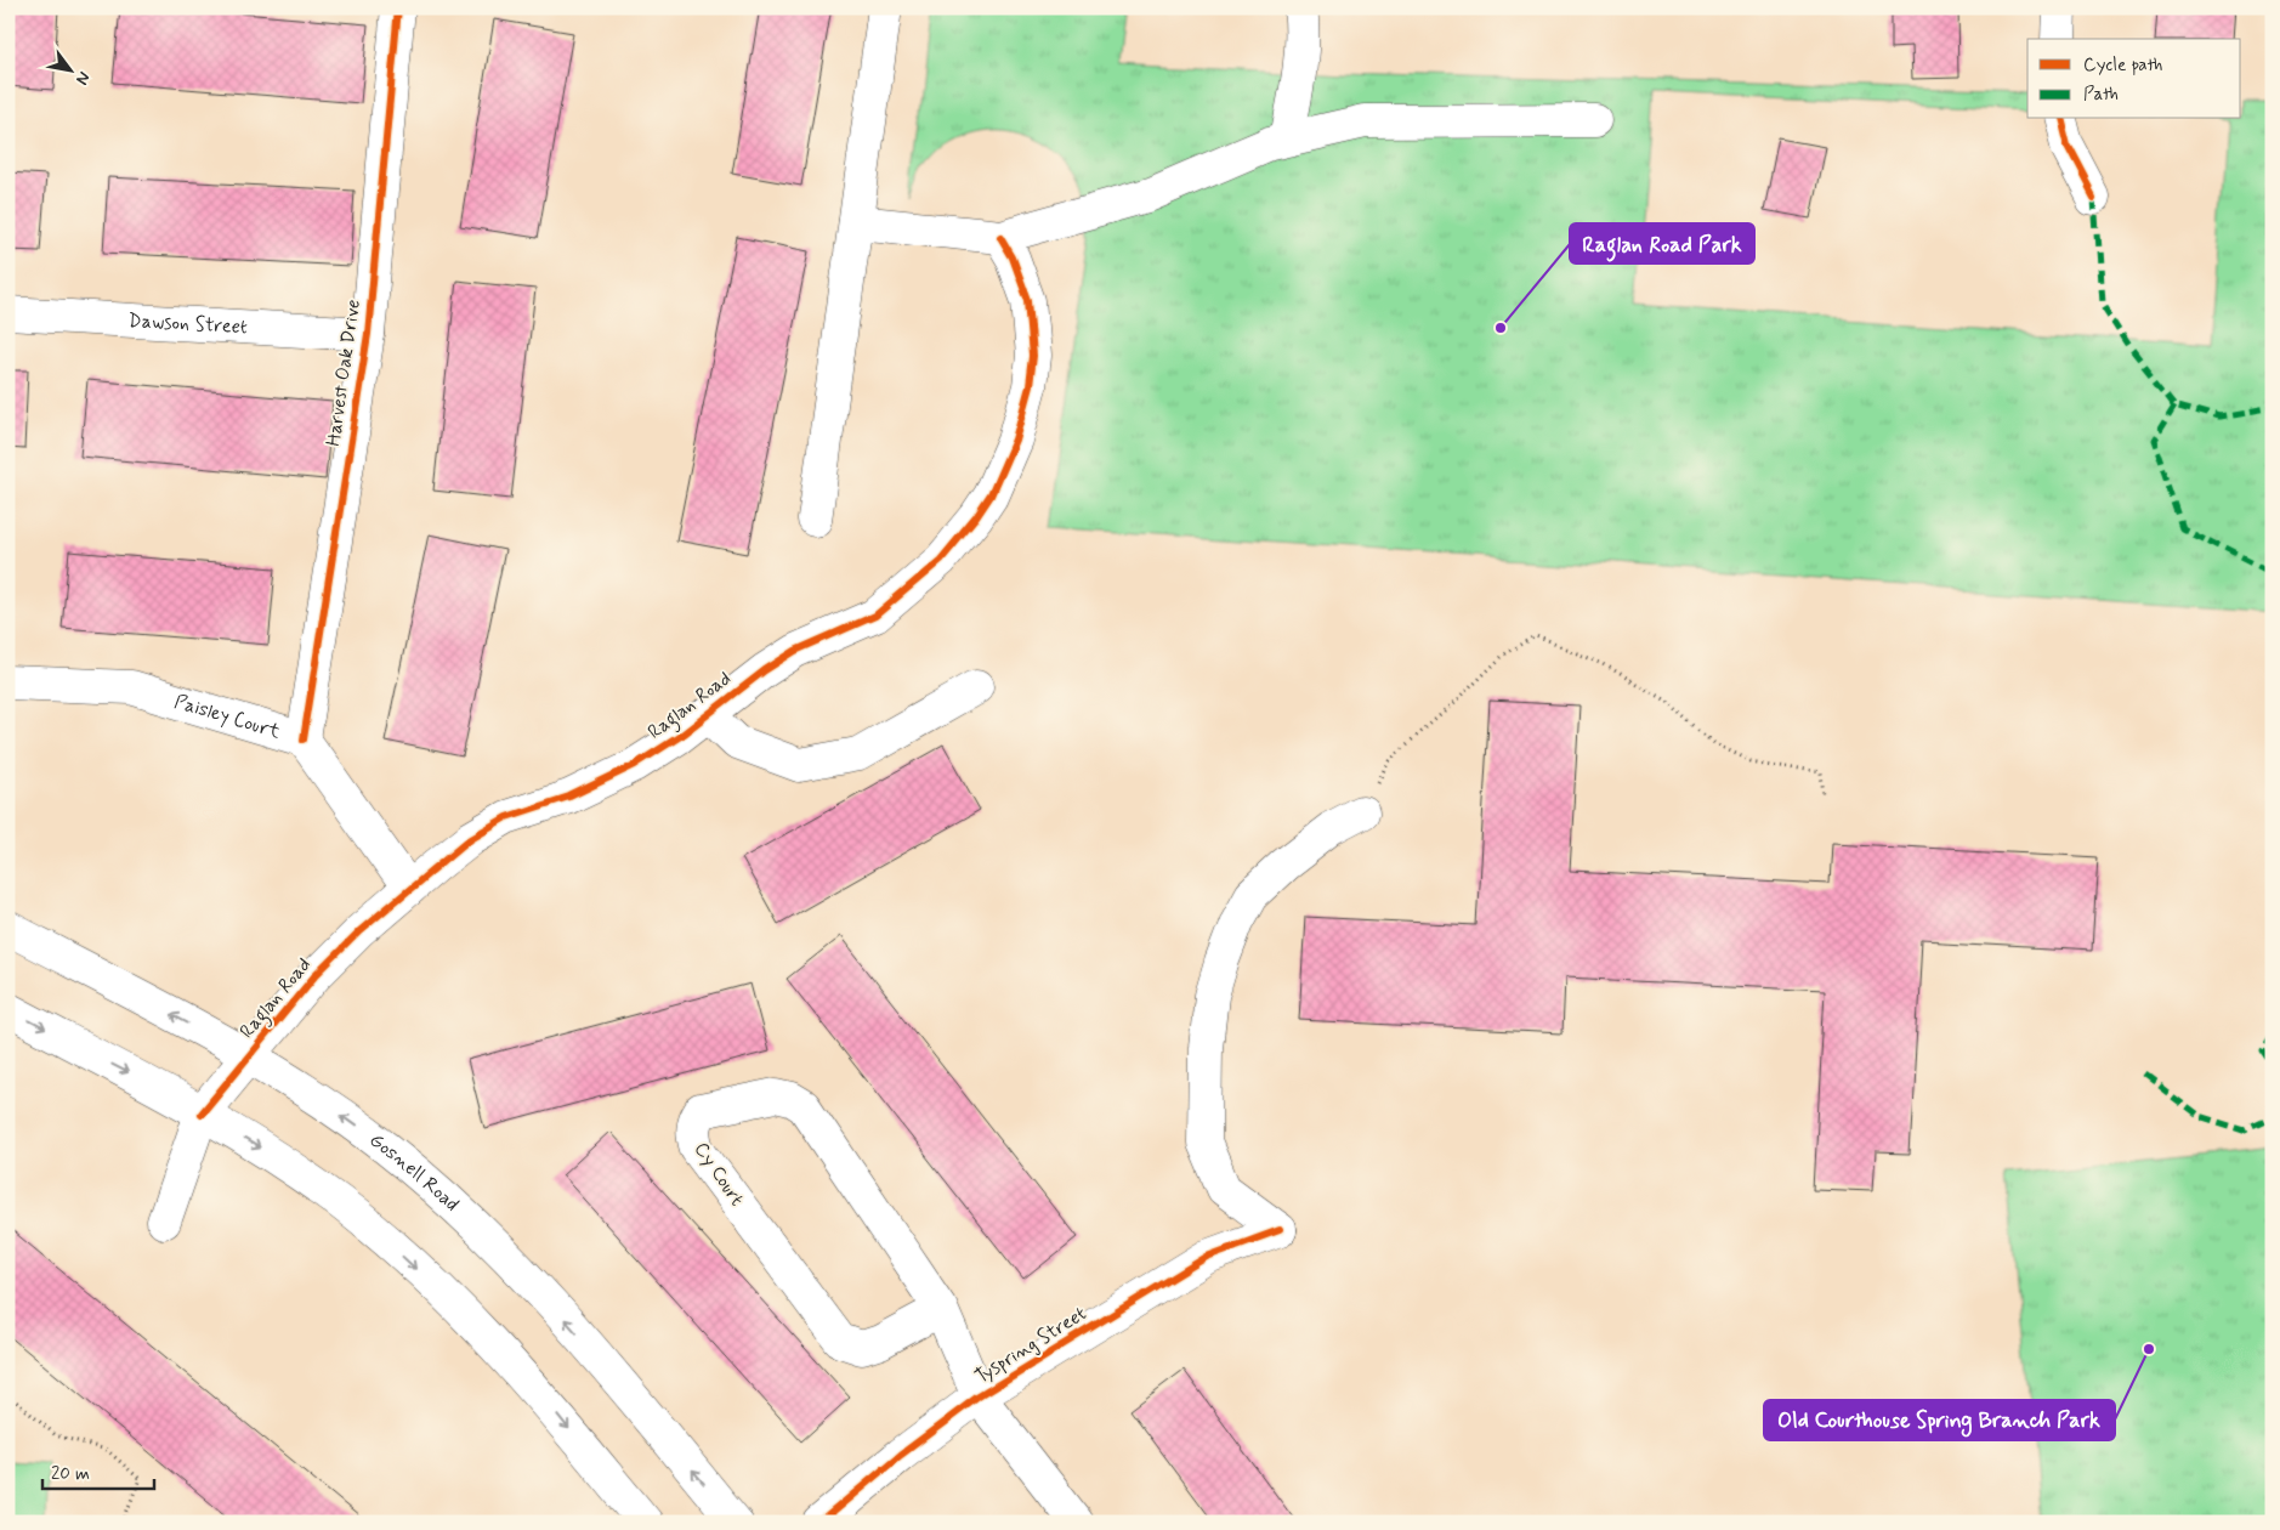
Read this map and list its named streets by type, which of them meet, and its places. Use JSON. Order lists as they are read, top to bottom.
{
  "streets": {
    "street": [
      "Dawson Street",
      "Harvest Oak Drive",
      "Raglan Road",
      "Paisley Court",
      "Gosnell Road",
      "Cy Court",
      "Tyspring Street"
    ]
  },
  "crossings": [
    ["Dawson Street", "Harvest Oak Drive"],
    ["Harvest Oak Drive", "Paisley Court"],
    ["Raglan Road", "Paisley Court"],
    ["Raglan Road", "Gosnell Road"],
    ["Cy Court", "Tyspring Street"]
  ],
  "places": ["Raglan Road Park", "Old Courthouse Spring Branch Park"],
  "legend": ["Cycle path", "Path"],
  "scale_bar": "20 m",
  "north": "bottom right"
}
